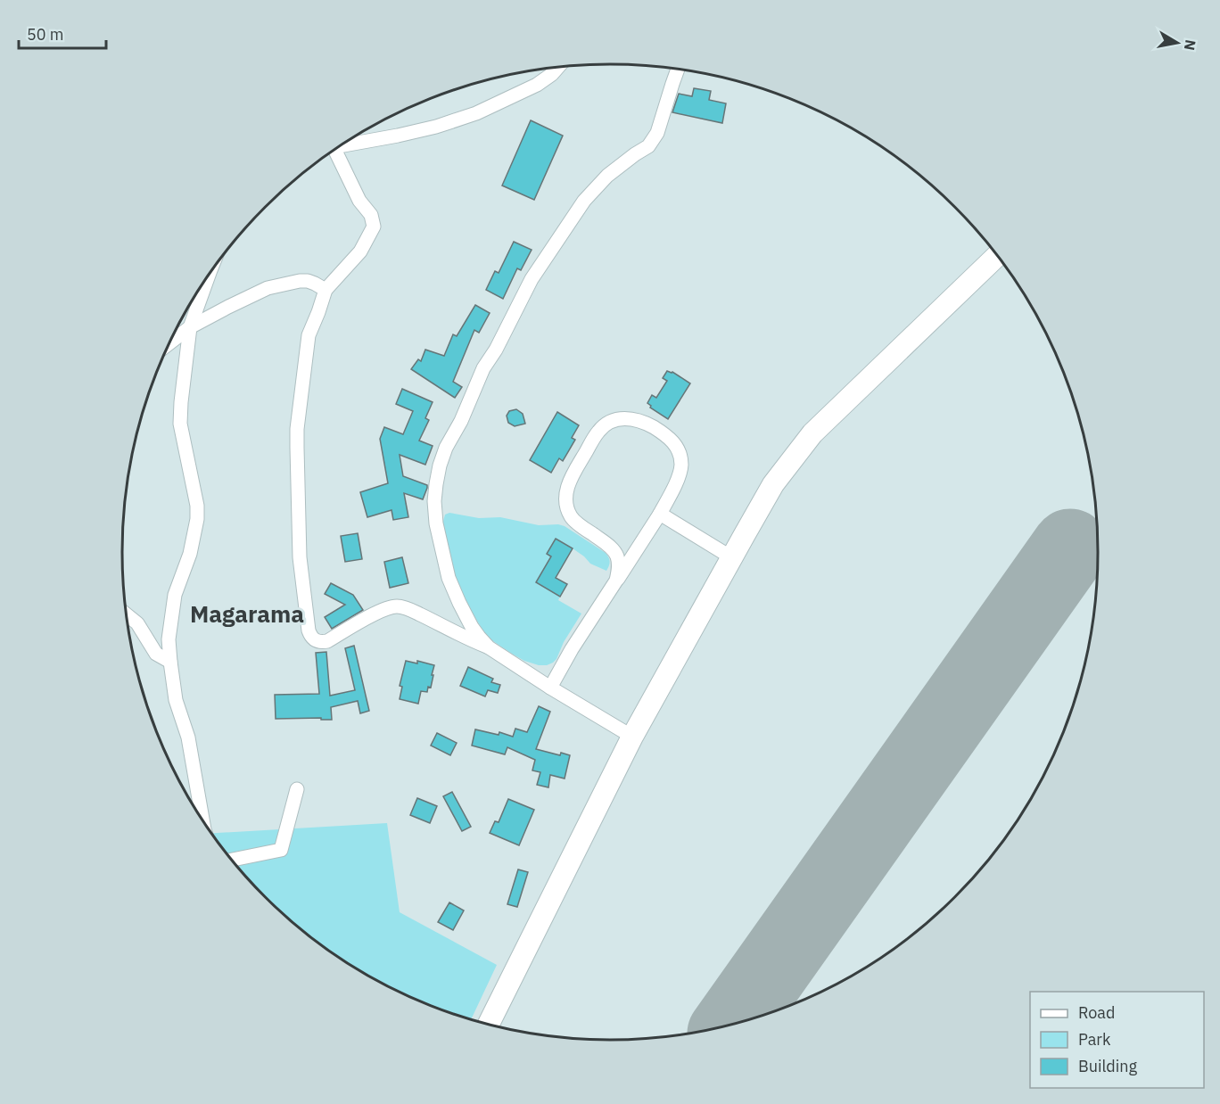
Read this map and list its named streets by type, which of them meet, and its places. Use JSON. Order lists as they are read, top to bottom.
{
  "districts": ["Magarama"],
  "legend": ["Road", "Park", "Building"],
  "scale_bar": "50 m",
  "north": "right"
}
